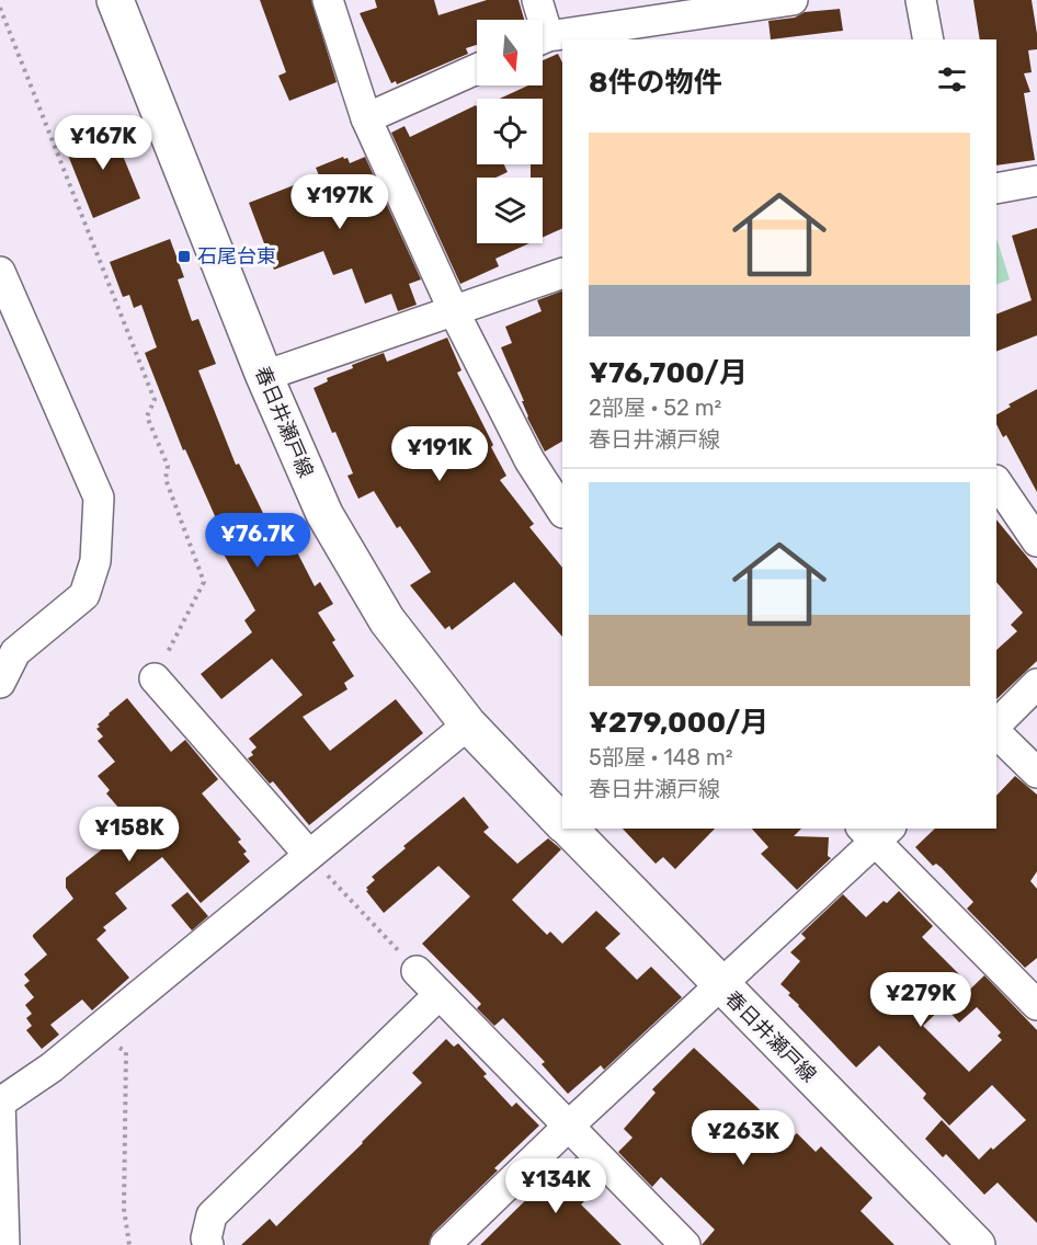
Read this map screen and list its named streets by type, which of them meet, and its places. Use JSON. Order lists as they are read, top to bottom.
{
  "streets": {
    "main road": ["春日井瀬戸線"]
  },
  "places": {
    "transit": ["石尾台東"]
  },
  "north": "bottom",
  "page": {
    "heading": "8件の物件",
    "price": [
      "¥167K",
      "¥197K",
      "¥191K",
      "¥76.7K",
      "¥158K",
      "¥279K",
      "¥263K",
      "¥134K"
    ],
    "list": [
      {
        "name": "¥76,700/月",
        "note": "2部屋 · 52 m² · 春日井瀬戸線"
      },
      {
        "name": "¥279,000/月",
        "note": "5部屋 · 148 m² · 春日井瀬戸線"
      }
    ]
  }
}
